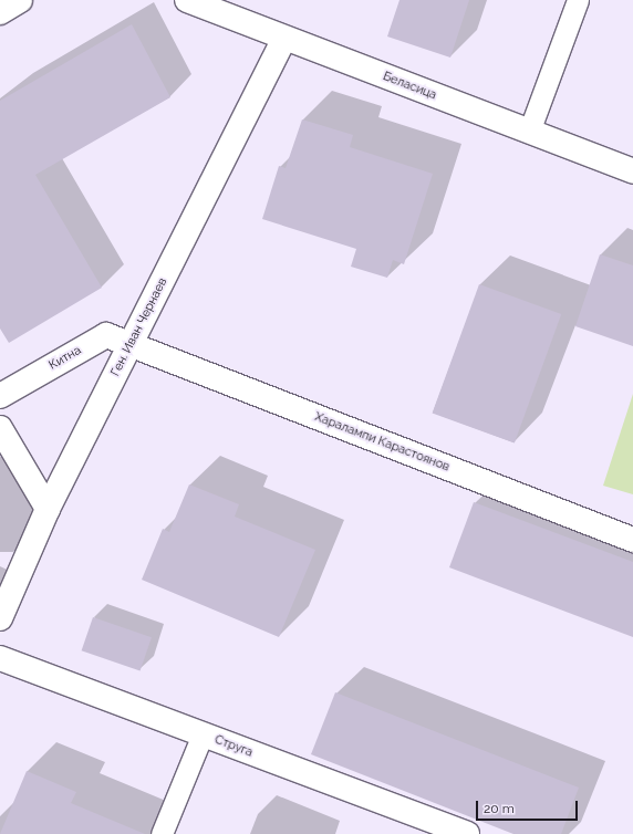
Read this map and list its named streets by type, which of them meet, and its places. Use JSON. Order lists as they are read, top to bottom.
{
  "streets": {
    "street": [
      "Беласица",
      "Ген. Иван Чернаев",
      "Китна",
      "Харалампи Карастоянов",
      "Струга"
    ]
  },
  "crossings": [
    ["Беласица", "Ген. Иван Чернаев"],
    ["Ген. Иван Чернаев", "Китна"],
    ["Ген. Иван Чернаев", "Харалампи Карастоянов"],
    ["Китна", "Харалампи Карастоянов"]
  ],
  "scale_bar": "20 m"
}
